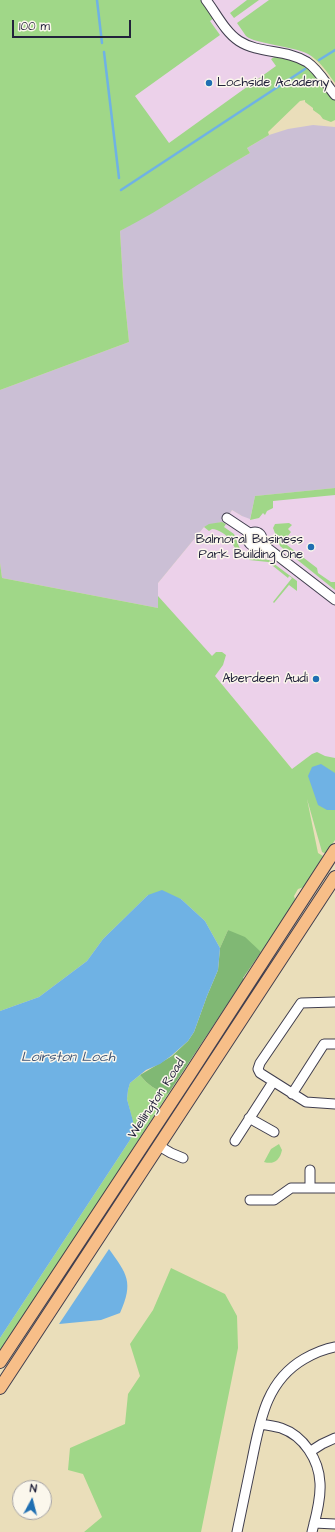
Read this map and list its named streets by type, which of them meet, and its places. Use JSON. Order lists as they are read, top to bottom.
{
  "streets": {
    "main road": ["Wellington Road"]
  },
  "water": ["Loirston Loch"],
  "places": ["Lochside Academy", "Balmoral Business Park Building One", "Aberdeen Audi"],
  "scale_bar": "100 m",
  "north": "top"
}
